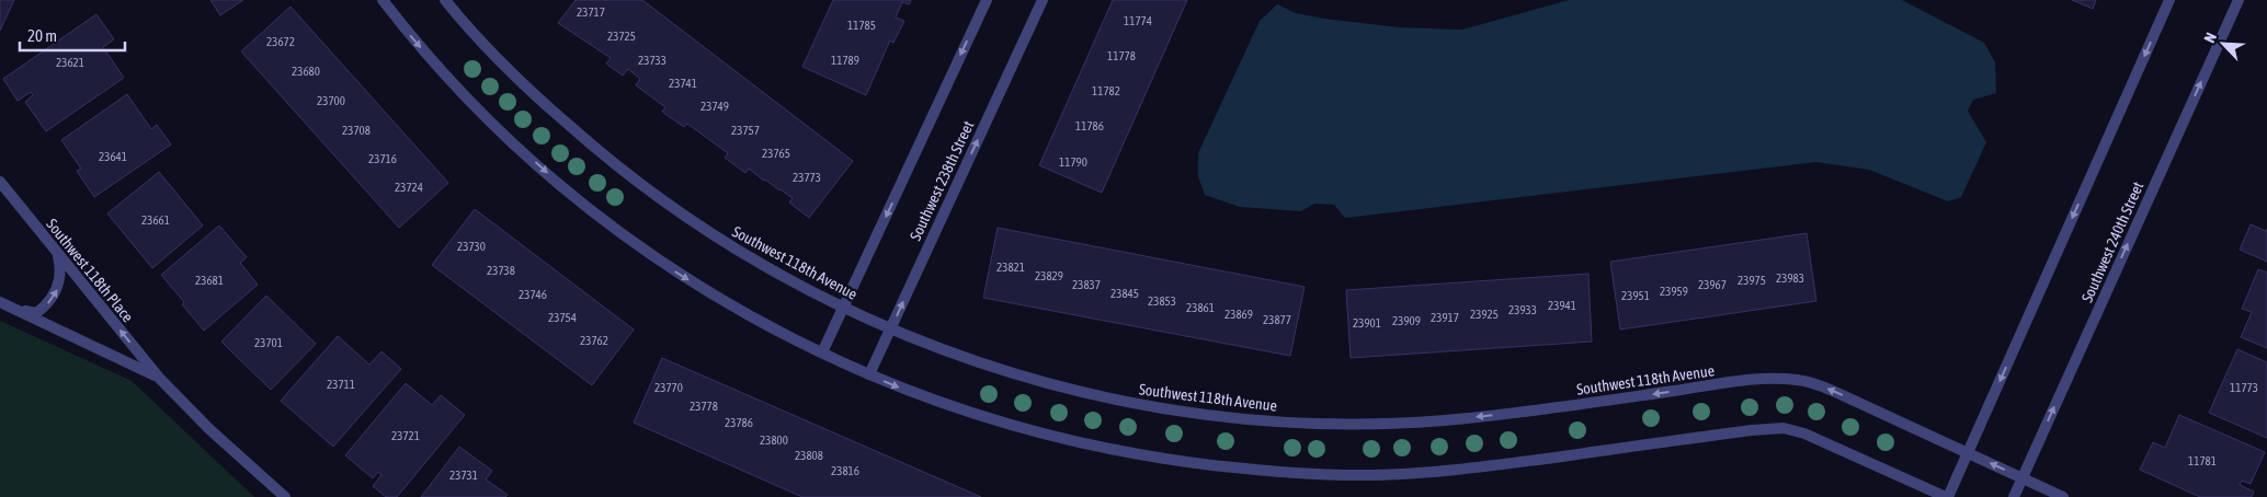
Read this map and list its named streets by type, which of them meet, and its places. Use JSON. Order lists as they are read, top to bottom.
{
  "streets": {
    "street": [
      "Southwest 238th Street",
      "Southwest 240th Street",
      "Southwest 118th Avenue",
      "Southwest 118th Place"
    ]
  },
  "crossings": [
    ["Southwest 238th Street", "Southwest 118th Avenue"],
    ["Southwest 240th Street", "Southwest 118th Avenue"]
  ],
  "house_numbers": [
    "23717",
    "11774",
    "11785",
    "23725",
    "23672",
    "11778",
    "23733",
    "11789",
    "23621",
    "23680",
    "23741",
    "11782",
    "23700",
    "23749",
    "11786",
    "23708",
    "23757",
    "23765",
    "23641",
    "23716",
    "11790",
    "23773",
    "23724",
    "23661",
    "23730",
    "23821",
    "23738",
    "23829",
    "23983",
    "23681",
    "23975",
    "23837",
    "23967",
    "23959",
    "23845",
    "23746",
    "23951",
    "23853",
    "23941",
    "23861",
    "23933",
    "23869",
    "23925",
    "23754",
    "23917",
    "23877",
    "23909",
    "23901",
    "23762",
    "23701",
    "23711",
    "23770",
    "11773",
    "23778",
    "23786",
    "23721",
    "23800",
    "23808",
    "11781",
    "23816",
    "23731"
  ],
  "scale_bar": "20 m",
  "north": "top left"
}
